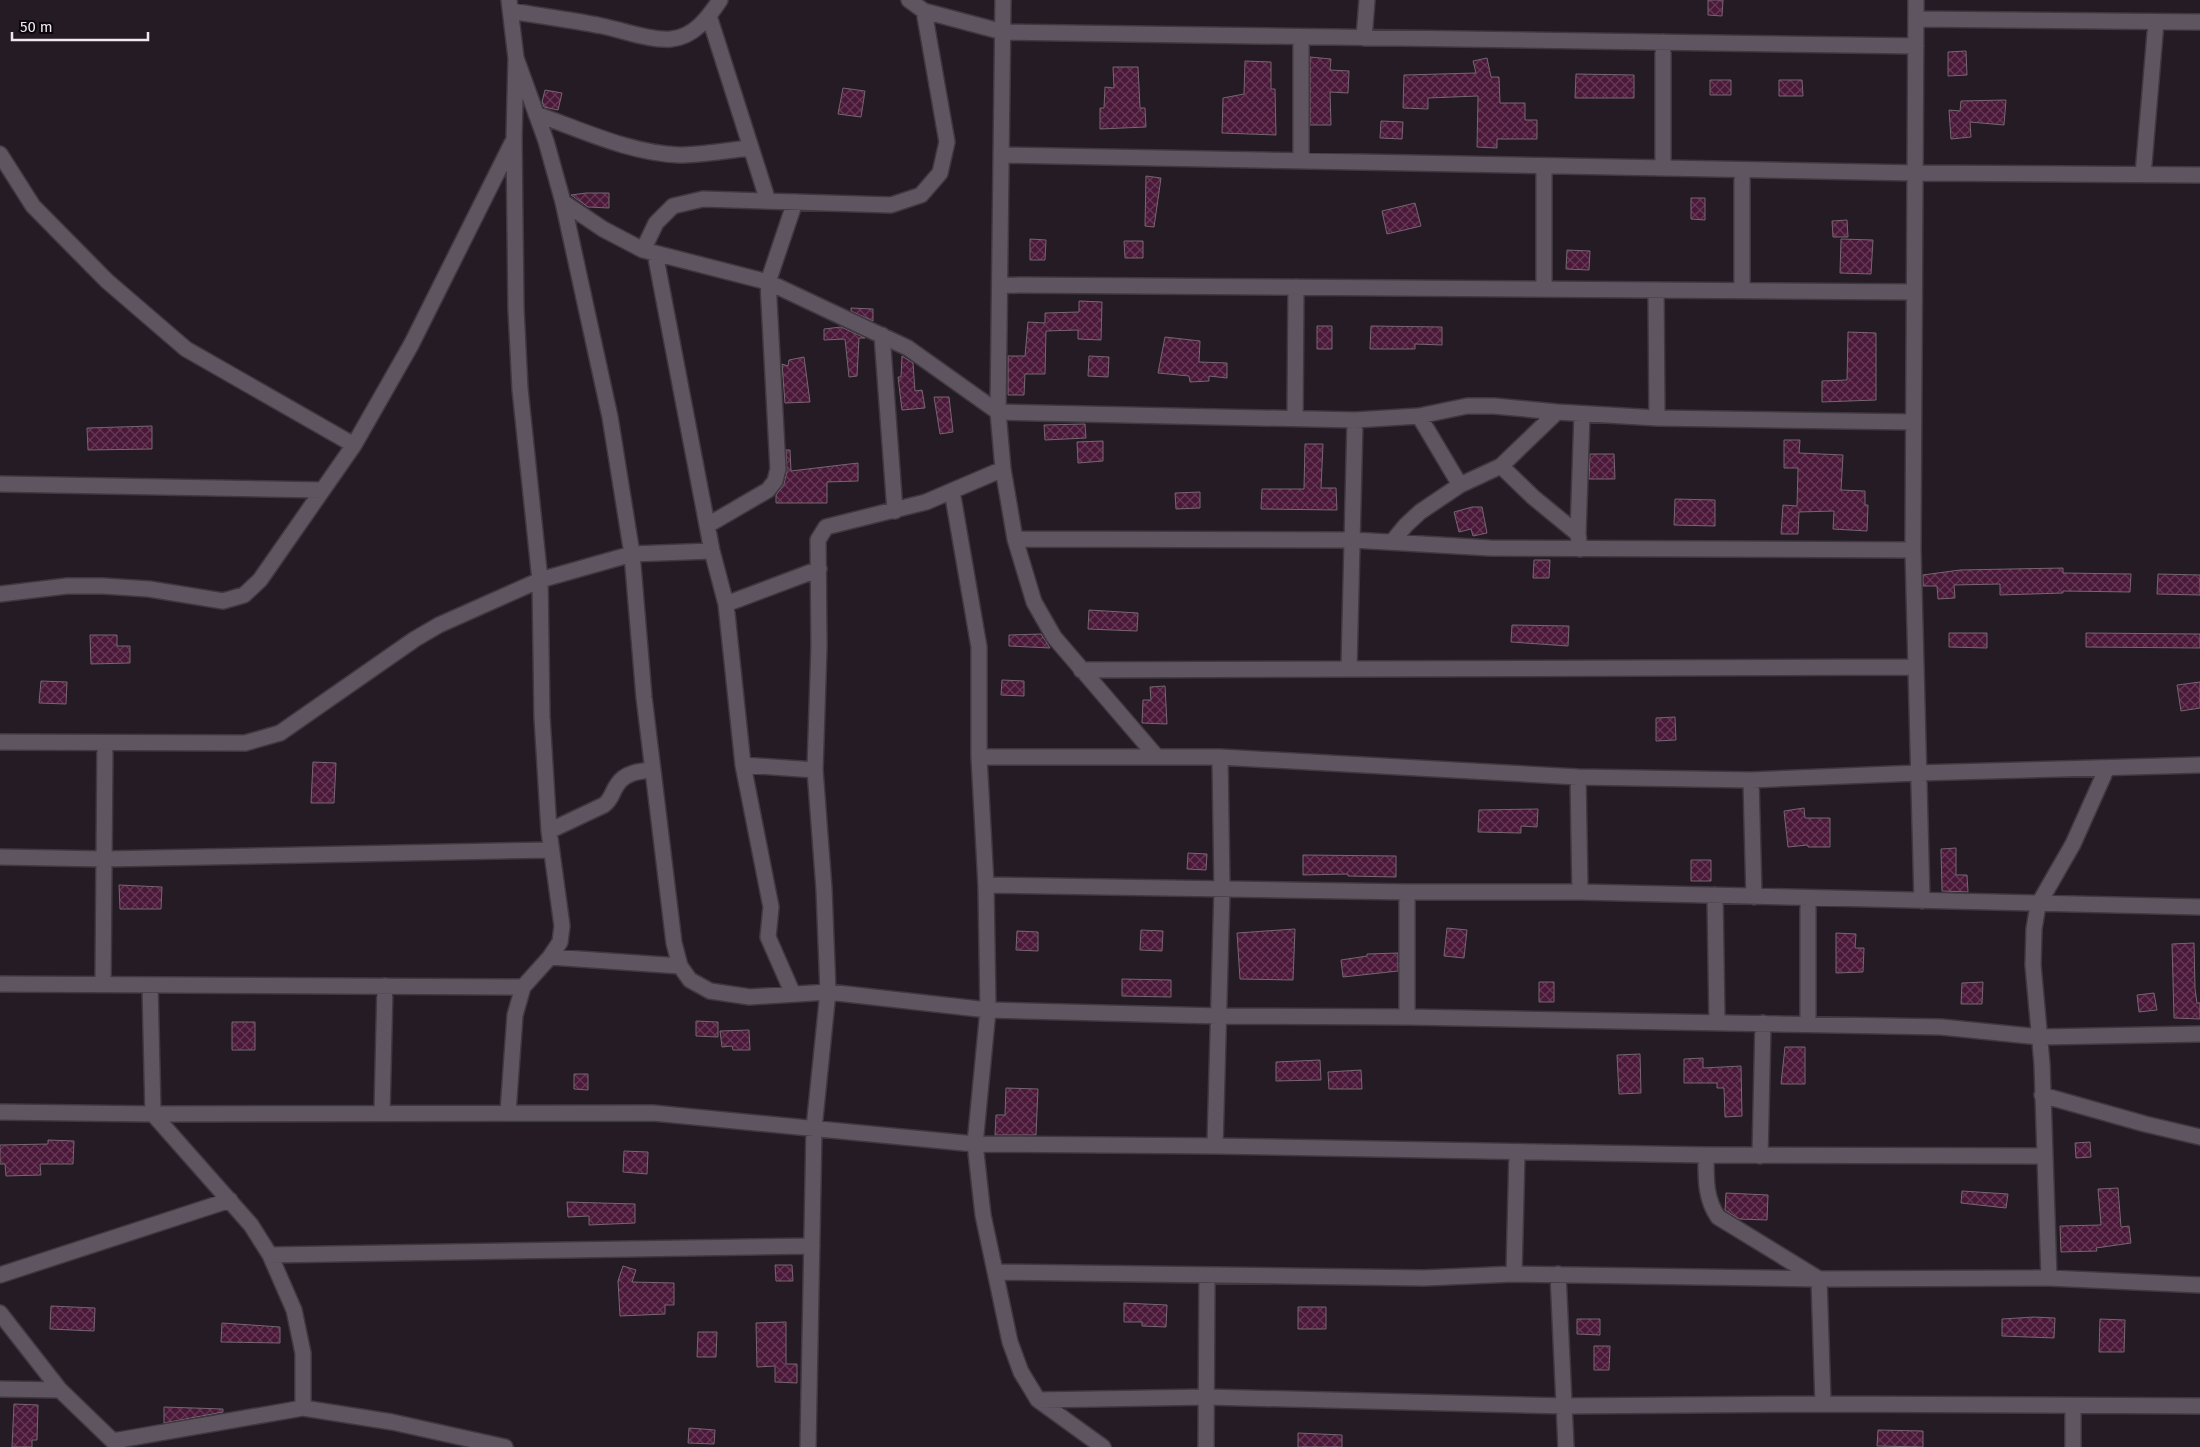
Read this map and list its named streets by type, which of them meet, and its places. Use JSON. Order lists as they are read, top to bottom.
{
  "scale_bar": "50 m"
}
